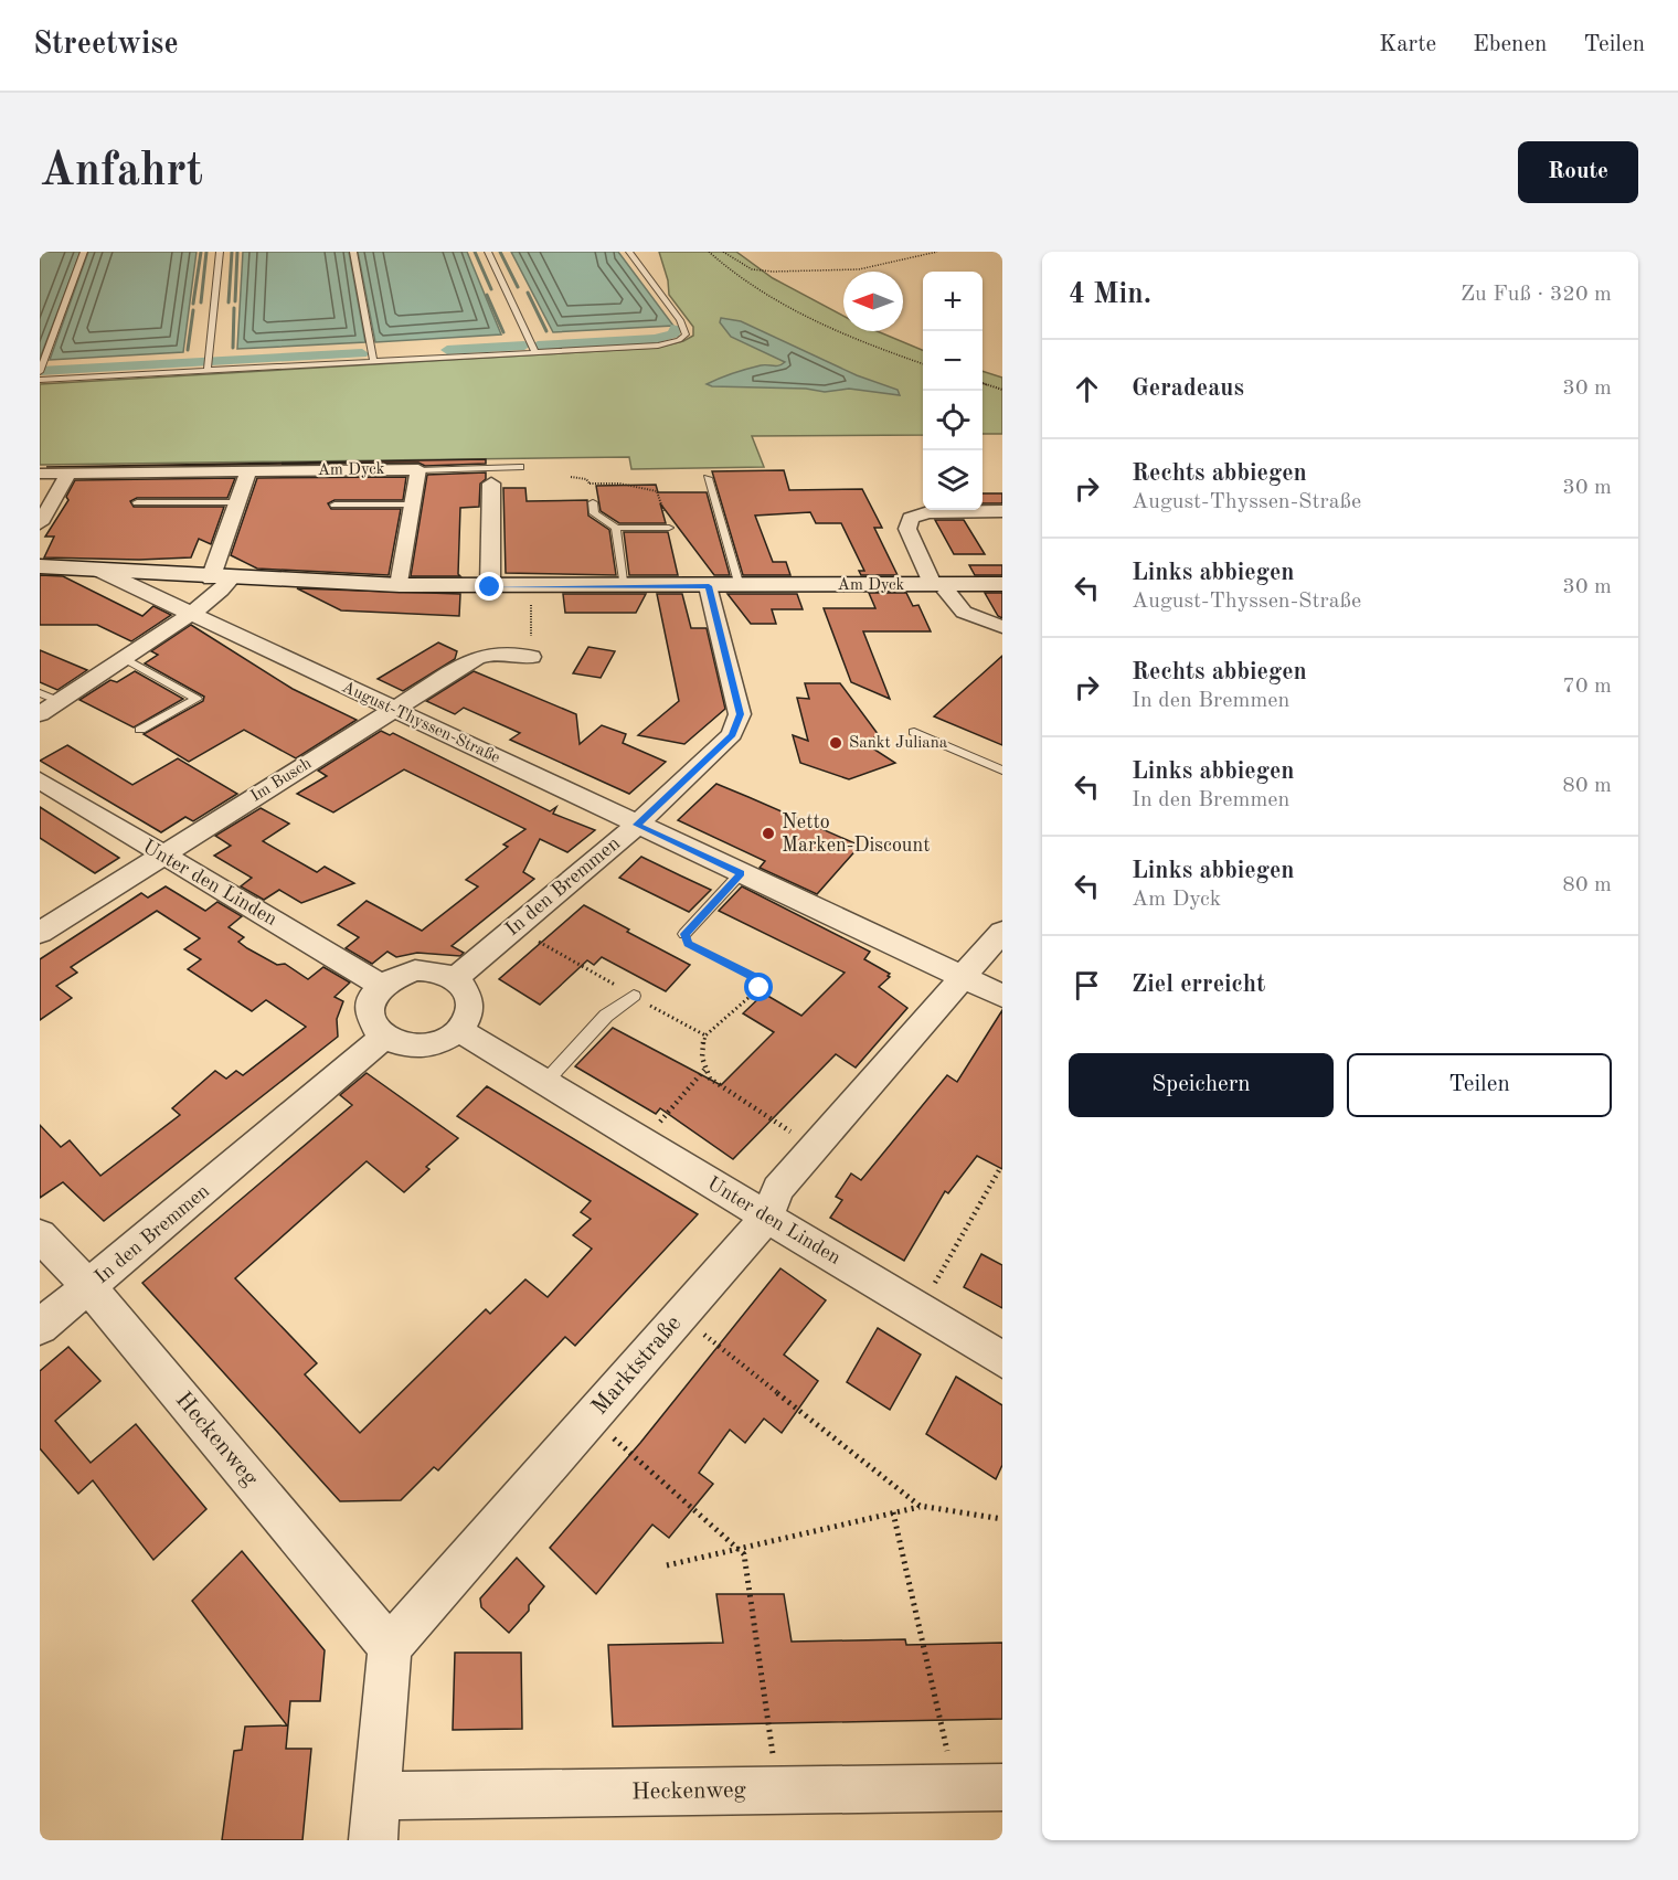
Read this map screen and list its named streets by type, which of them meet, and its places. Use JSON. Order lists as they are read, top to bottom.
{
  "streets": {
    "main road": ["Am Dyck"],
    "street": [
      "August-Thyssen-Straße",
      "Im Busch",
      "Unter den Linden",
      "In den Bremmen",
      "Marktstraße",
      "Heckenweg"
    ]
  },
  "crossings": [
    ["Am Dyck", "August-Thyssen-Straße"],
    ["Am Dyck", "In den Bremmen"],
    ["August-Thyssen-Straße", "Im Busch"],
    ["August-Thyssen-Straße", "In den Bremmen"],
    ["August-Thyssen-Straße", "Marktstraße"],
    ["Im Busch", "Unter den Linden"],
    ["Unter den Linden", "In den Bremmen"],
    ["Unter den Linden", "Marktstraße"],
    ["In den Bremmen", "Heckenweg"],
    ["Marktstraße", "Heckenweg"]
  ],
  "places": ["Sankt Juliana", "Netto Marken-Discount"],
  "north": "left",
  "page": {
    "header": "Streetwise",
    "nav": ["Karte", "Ebenen", "Teilen"],
    "buttons": [
      "Route",
      ["Speichern", "Teilen"]
    ],
    "title": "Anfahrt",
    "heading": ["4 Min.", "Zu Fuß · 320 m"],
    "map_buttons": ["+", "−"],
    "list": [
      ["Geradeaus", "30 m"],
      ["Rechts abbiegen", "August-Thyssen-Straße", "30 m"],
      ["Links abbiegen", "August-Thyssen-Straße", "30 m"],
      ["Rechts abbiegen", "In den Bremmen", "70 m"],
      ["Links abbiegen", "In den Bremmen", "80 m"],
      ["Links abbiegen", "Am Dyck", "80 m"],
      "Ziel erreicht"
    ]
  }
}
